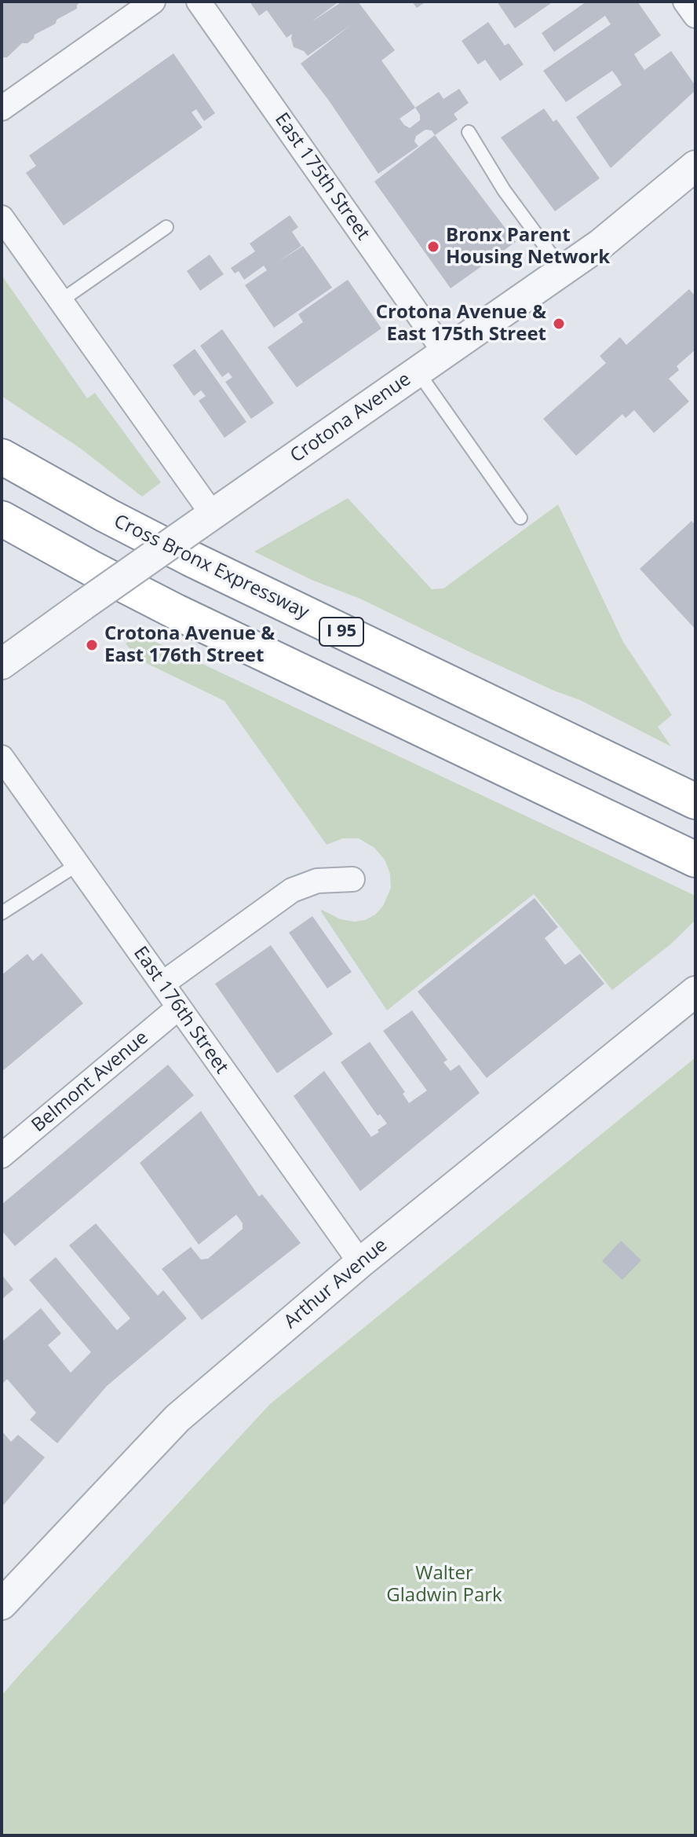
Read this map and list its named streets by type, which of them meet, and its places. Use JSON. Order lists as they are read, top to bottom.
{
  "streets": {
    "highway": ["Cross Bronx Expressway", "I 95"],
    "street": [
      "East 175th Street",
      "Crotona Avenue",
      "East 176th Street",
      "Belmont Avenue",
      "Arthur Avenue"
    ]
  },
  "crossings": [
    ["East 175th Street", "Crotona Avenue"],
    ["East 176th Street", "Belmont Avenue"],
    ["East 176th Street", "Arthur Avenue"]
  ],
  "parks": ["Walter Gladwin Park"],
  "places": ["Bronx Parent Housing Network", "Crotona Avenue & East 175th Street", "Crotona Avenue & East 176th Street"]
}
